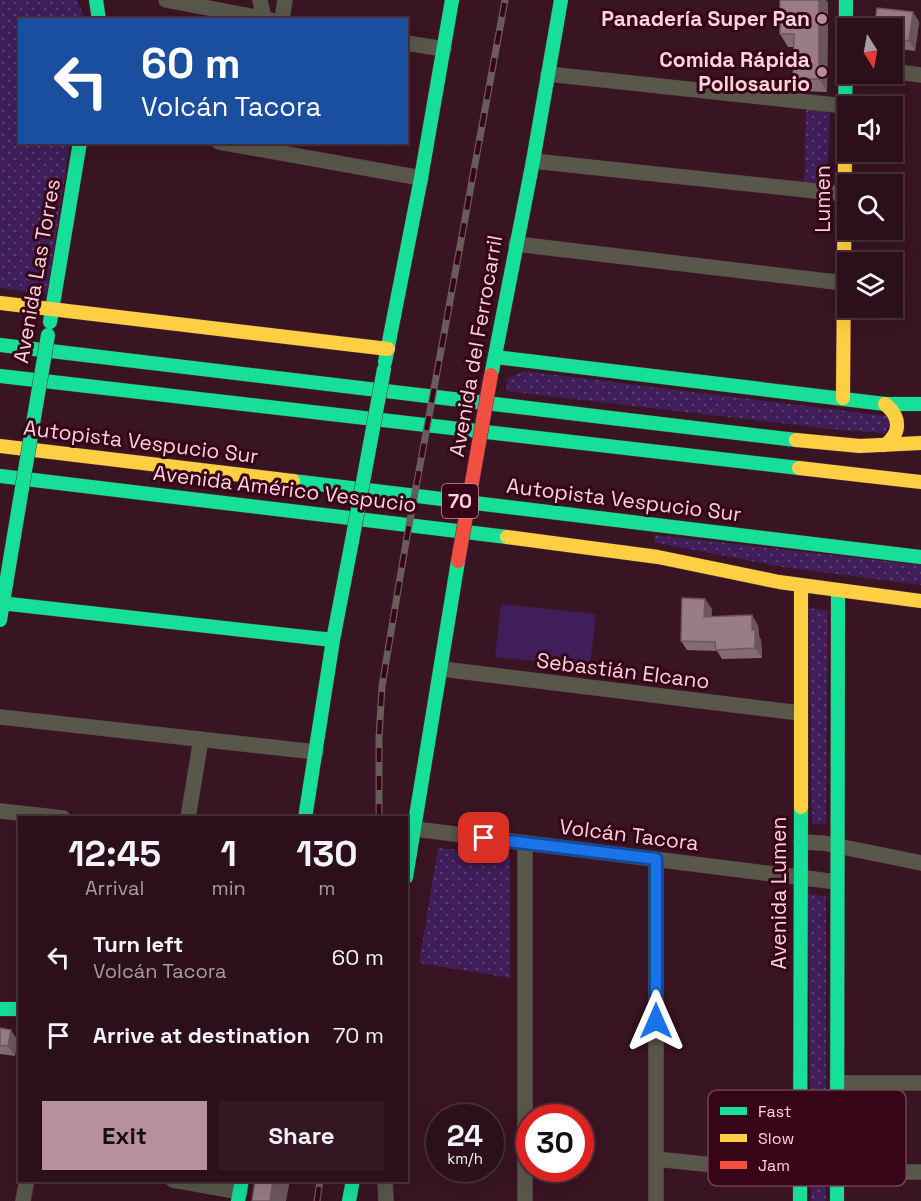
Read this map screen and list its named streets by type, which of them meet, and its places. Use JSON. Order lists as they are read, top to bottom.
{
  "streets": {
    "main road": [
      "Lumen",
      "Avenida Las Torres",
      "Avenida del Ferrocarril",
      "Autopista Vespucio Sur",
      "Avenida Américo Vespucio",
      "70",
      "Avenida Lumen"
    ],
    "street": ["Sebastián Elcano", "Volcán Tacora"]
  },
  "crossings": [
    ["Avenida del Ferrocarril", "Sebastián Elcano"],
    ["Avenida del Ferrocarril", "Volcán Tacora"],
    ["Avenida Américo Vespucio", "Avenida Lumen"],
    ["Sebastián Elcano", "Avenida Lumen"],
    ["Volcán Tacora", "Avenida Lumen"]
  ],
  "places": ["Panadería Super Pan", "Comida Rápida Pollosaurio"],
  "legend": ["Fast", "Slow", "Jam"],
  "north": "bottom",
  "page": {
    "turn": ["60 m", "Volcán Tacora"],
    "eta": [
      "12:45",
      "Arrival",
      "1",
      "min",
      "130",
      "m"
    ],
    "list": [
      {
        "name": "Turn left",
        "note": "Volcán Tacora",
        "value": "60 m"
      },
      {
        "name": "Arrive at destination",
        "value": "70 m"
      }
    ],
    "buttons": ["Exit", "Share"],
    "speed": "24 km/h",
    "limit": "30"
  }
}
